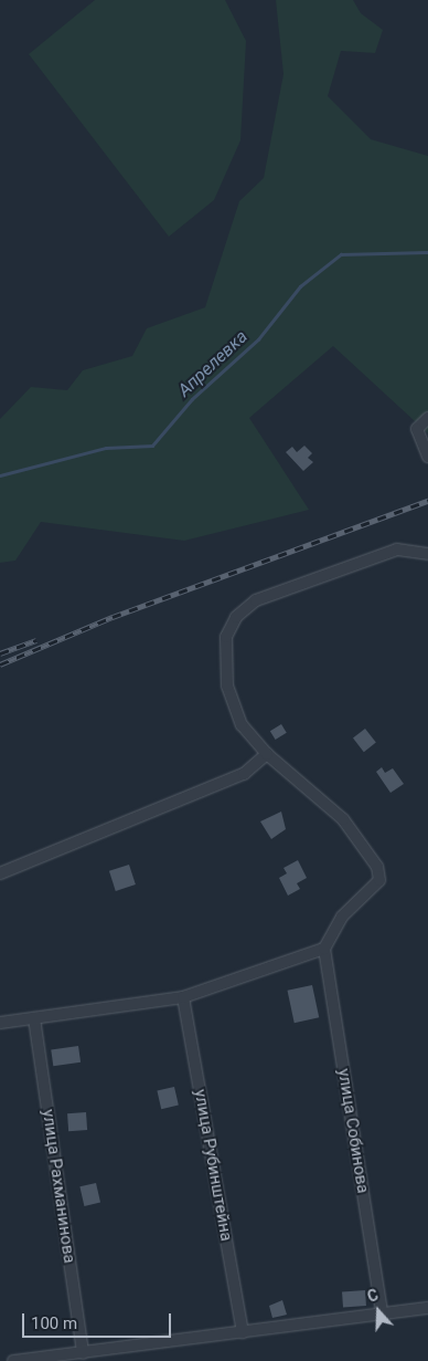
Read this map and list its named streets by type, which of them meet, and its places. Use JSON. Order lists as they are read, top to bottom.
{
  "streets": {
    "street": ["улица Собинова", "улица Рубинштейна", "улица Рахманинова"]
  },
  "water": ["Апрелевка"],
  "scale_bar": "100 m",
  "north": "top"
}
